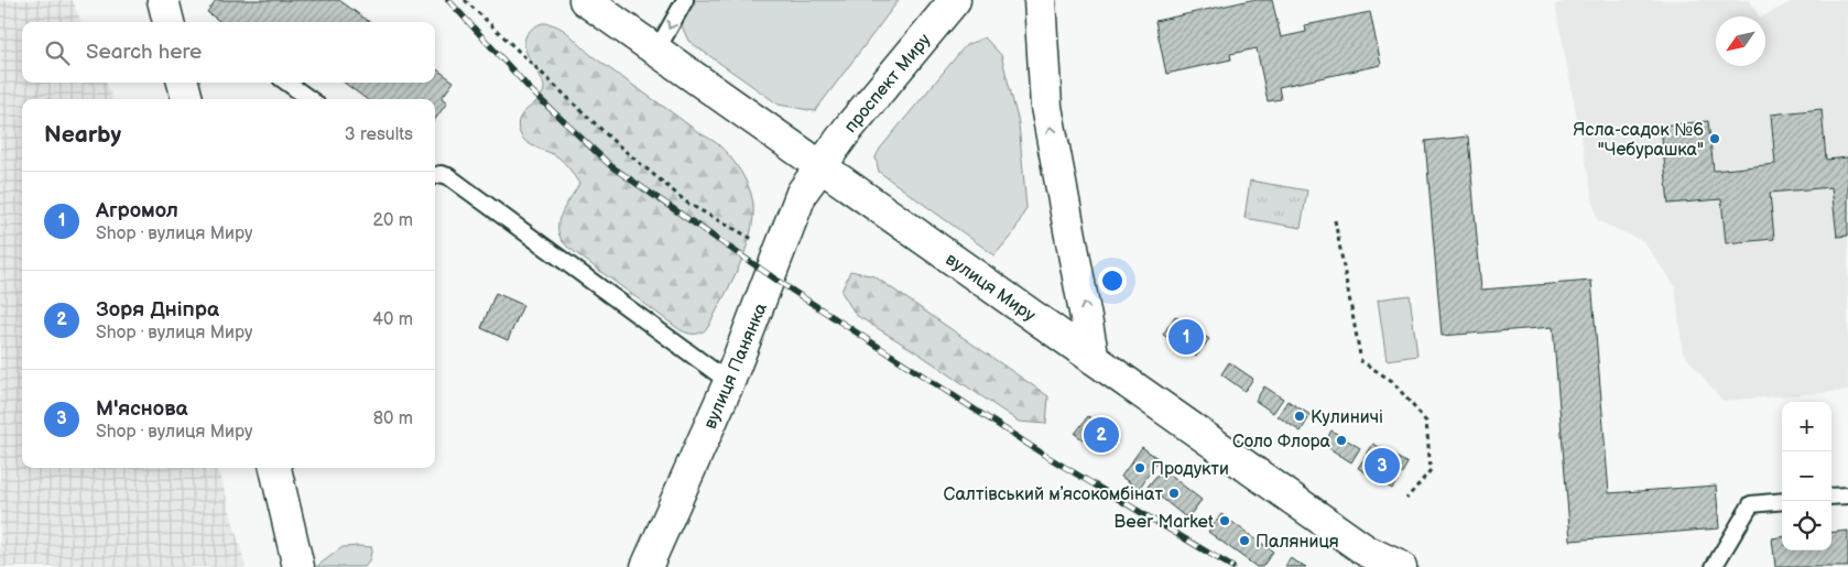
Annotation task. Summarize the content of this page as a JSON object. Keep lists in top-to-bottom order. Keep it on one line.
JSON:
{"streets":{"main road":["проспект Миру","вулиця Миру","вулиця Панянка"]},"crossings":[["проспект Миру","вулиця Миру"],["проспект Миру","вулиця Панянка"],["вулиця Миру","вулиця Панянка"]],"places":["Ясла-садок №6 \"Чебурашка\"","Кулиничі","Соло Флора","Продукти","Салтівський мʼясокомбінат","Beer Market","Паляниця"],"north":"bottom left","page":{"search":"Search here","heading":["Nearby","3 results"],"list":[{"mark":"1","name":"Агромол","note":"Shop · вулиця Миру","value":"20 m"},{"mark":"2","name":"Зоря Дніпра","note":"Shop · вулиця Миру","value":"40 m"},{"mark":"3","name":"М'яснова","note":"Shop · вулиця Миру","value":"80 m"}],"pins":["1","2","3"],"map_buttons":["+","−"]}}
